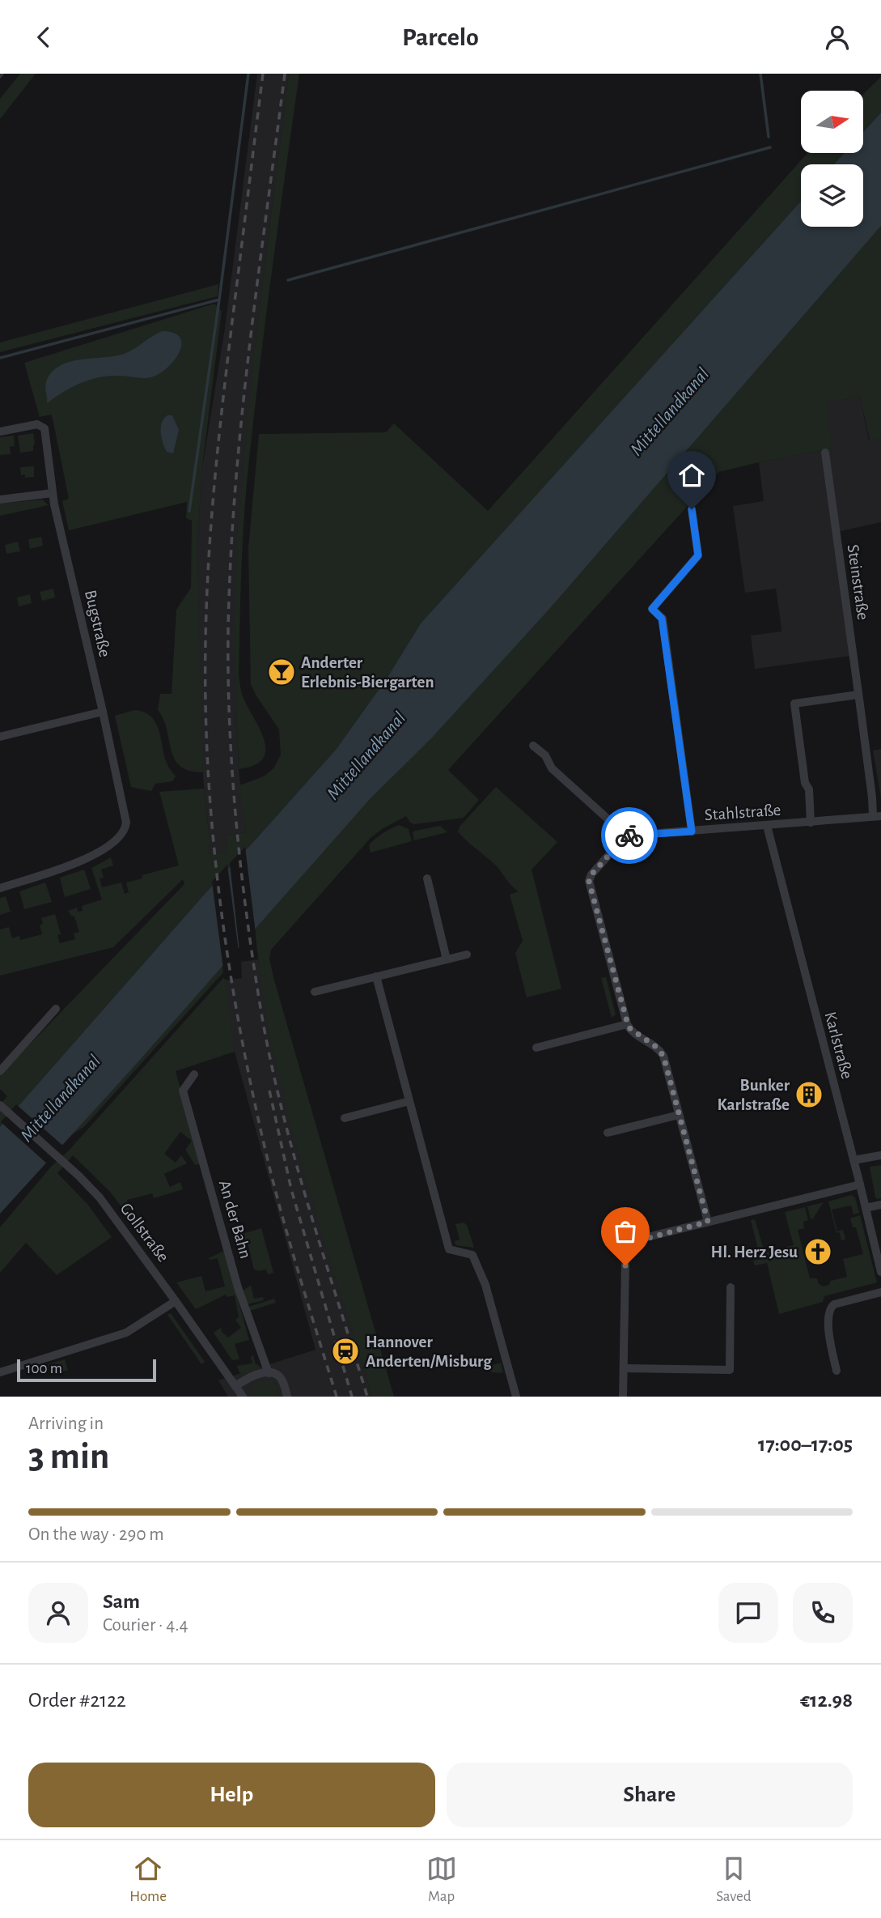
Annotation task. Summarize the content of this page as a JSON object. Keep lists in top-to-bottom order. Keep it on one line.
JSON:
{"streets":{"street":["Steinstraße","Bugstraße","Stahlstraße","Karlstraße","An der Bahn","Gollstraße"]},"crossings":[["Steinstraße","Stahlstraße"],["Stahlstraße","Karlstraße"]],"water":["Mittellandkanal"],"places":{"bar":["Anderter Erlebnis-Biergarten"],"building":["Bunker Karlstraße"],"church":["Hl. Herz Jesu"],"station":["Hannover Anderten/Misburg"]},"scale_bar":"100 m","north":"right","page":{"header":"Parcelo","scale":"100 m","heading":["3 min","Arriving in","17:00–17:05"],"panel":["Sam","Courier · 4.4","Order #2122","€12.98"],"bar":"On the way · 290 m","buttons":["Help","Share"],"tabs":["Home","Map","Saved"]}}
